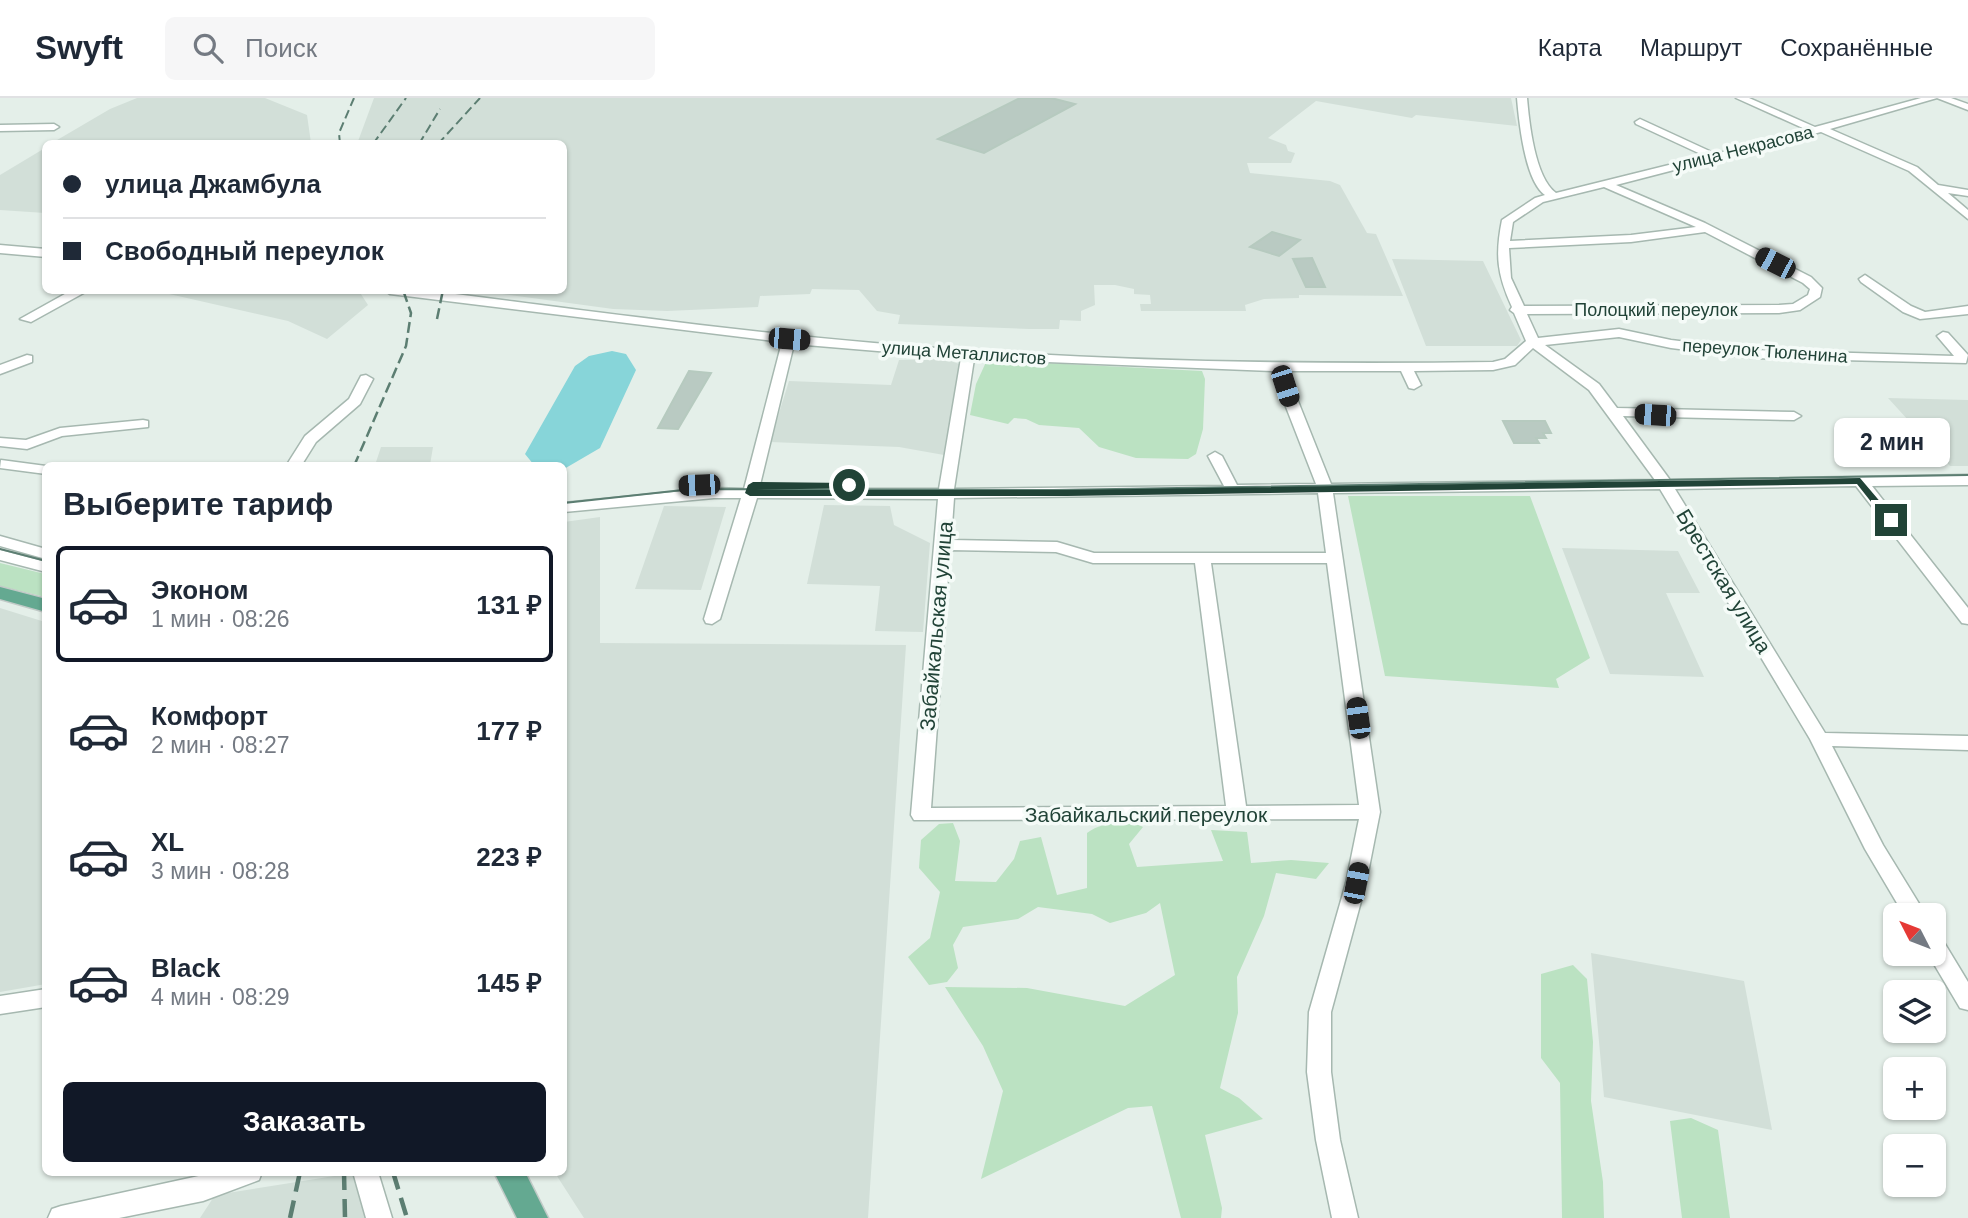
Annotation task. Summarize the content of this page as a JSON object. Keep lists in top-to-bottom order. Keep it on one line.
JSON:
{"streets":{"street":["улица Некрасова","Полоцкий переулок","переулок Тюленина","улица Металлистов","Брестская улица","Забайкальская улица","Забайкальский переулок"]},"crossings":[["улица Некрасова","Брестская улица"],["Полоцкий переулок","Брестская улица"],["переулок Тюленина","улица Металлистов"],["переулок Тюленина","Брестская улица"],["улица Металлистов","Брестская улица"],["улица Металлистов","Забайкальская улица"],["Забайкальская улица","Забайкальский переулок"]],"north":"top left","page":{"header":"Swyft","search":"Поиск","nav":["Карта","Маршрут","Сохранённые"],"banner":["улица Джамбула","Свободный переулок"],"bubble":"2 мин","heading":"Выберите тариф","list":[{"name":"Эконом","note":"1 мин · 08:26","value":"131 ₽"},{"name":"Комфорт","note":"2 мин · 08:27","value":"177 ₽"},{"name":"XL","note":"3 мин · 08:28","value":"223 ₽"},{"name":"Black","note":"4 мин · 08:29","value":"145 ₽"}],"map_buttons":["+","−"],"buttons":"Заказать"}}
